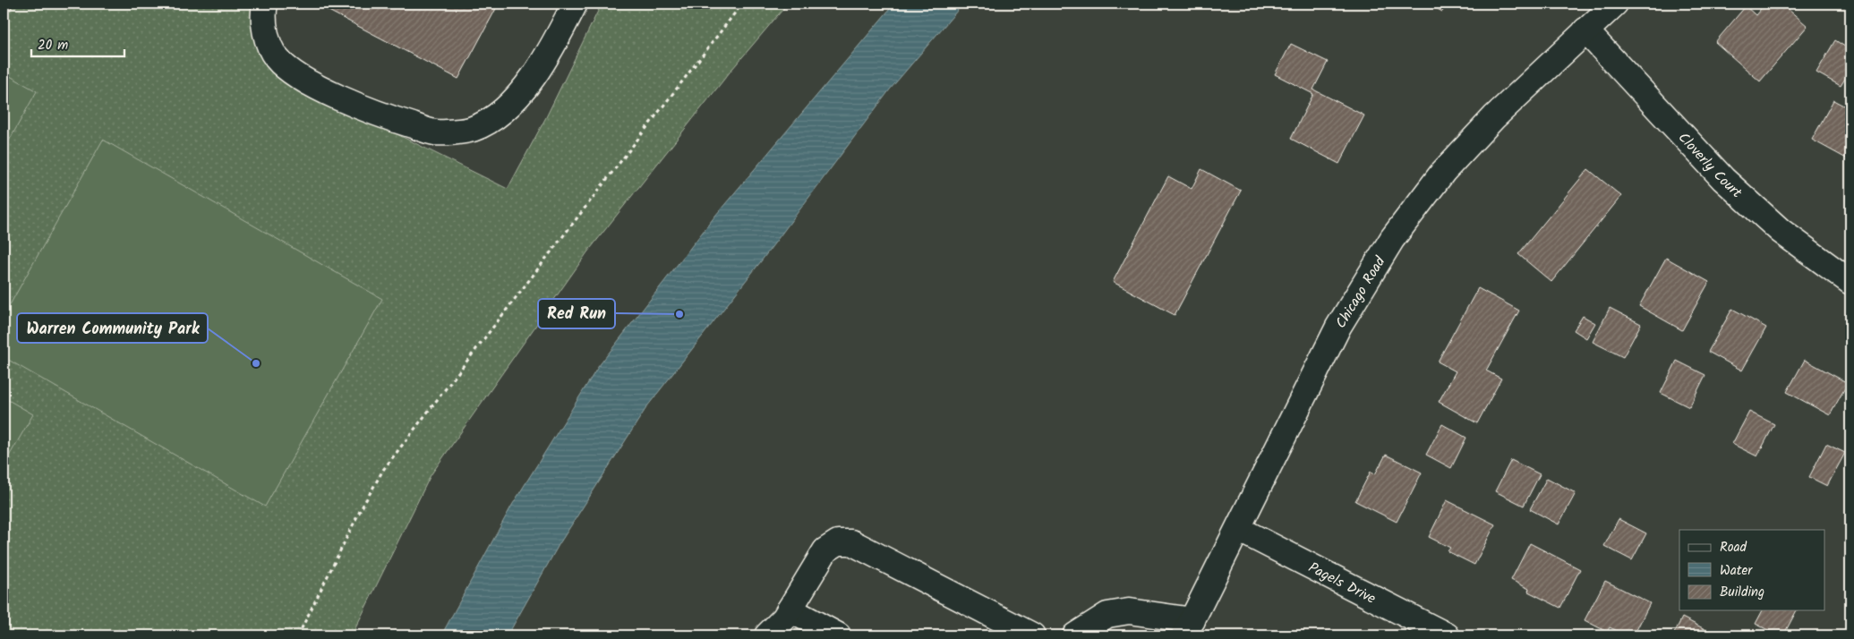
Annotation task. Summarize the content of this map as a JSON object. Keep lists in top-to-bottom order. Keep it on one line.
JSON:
{"streets":{"street":["Cloverly Court","Chicago Road","Pagels Drive"]},"crossings":[["Cloverly Court","Chicago Road"],["Chicago Road","Pagels Drive"]],"places":["Red Run","Warren Community Park"],"legend":["Road","Water","Building"],"scale_bar":"20 m"}
